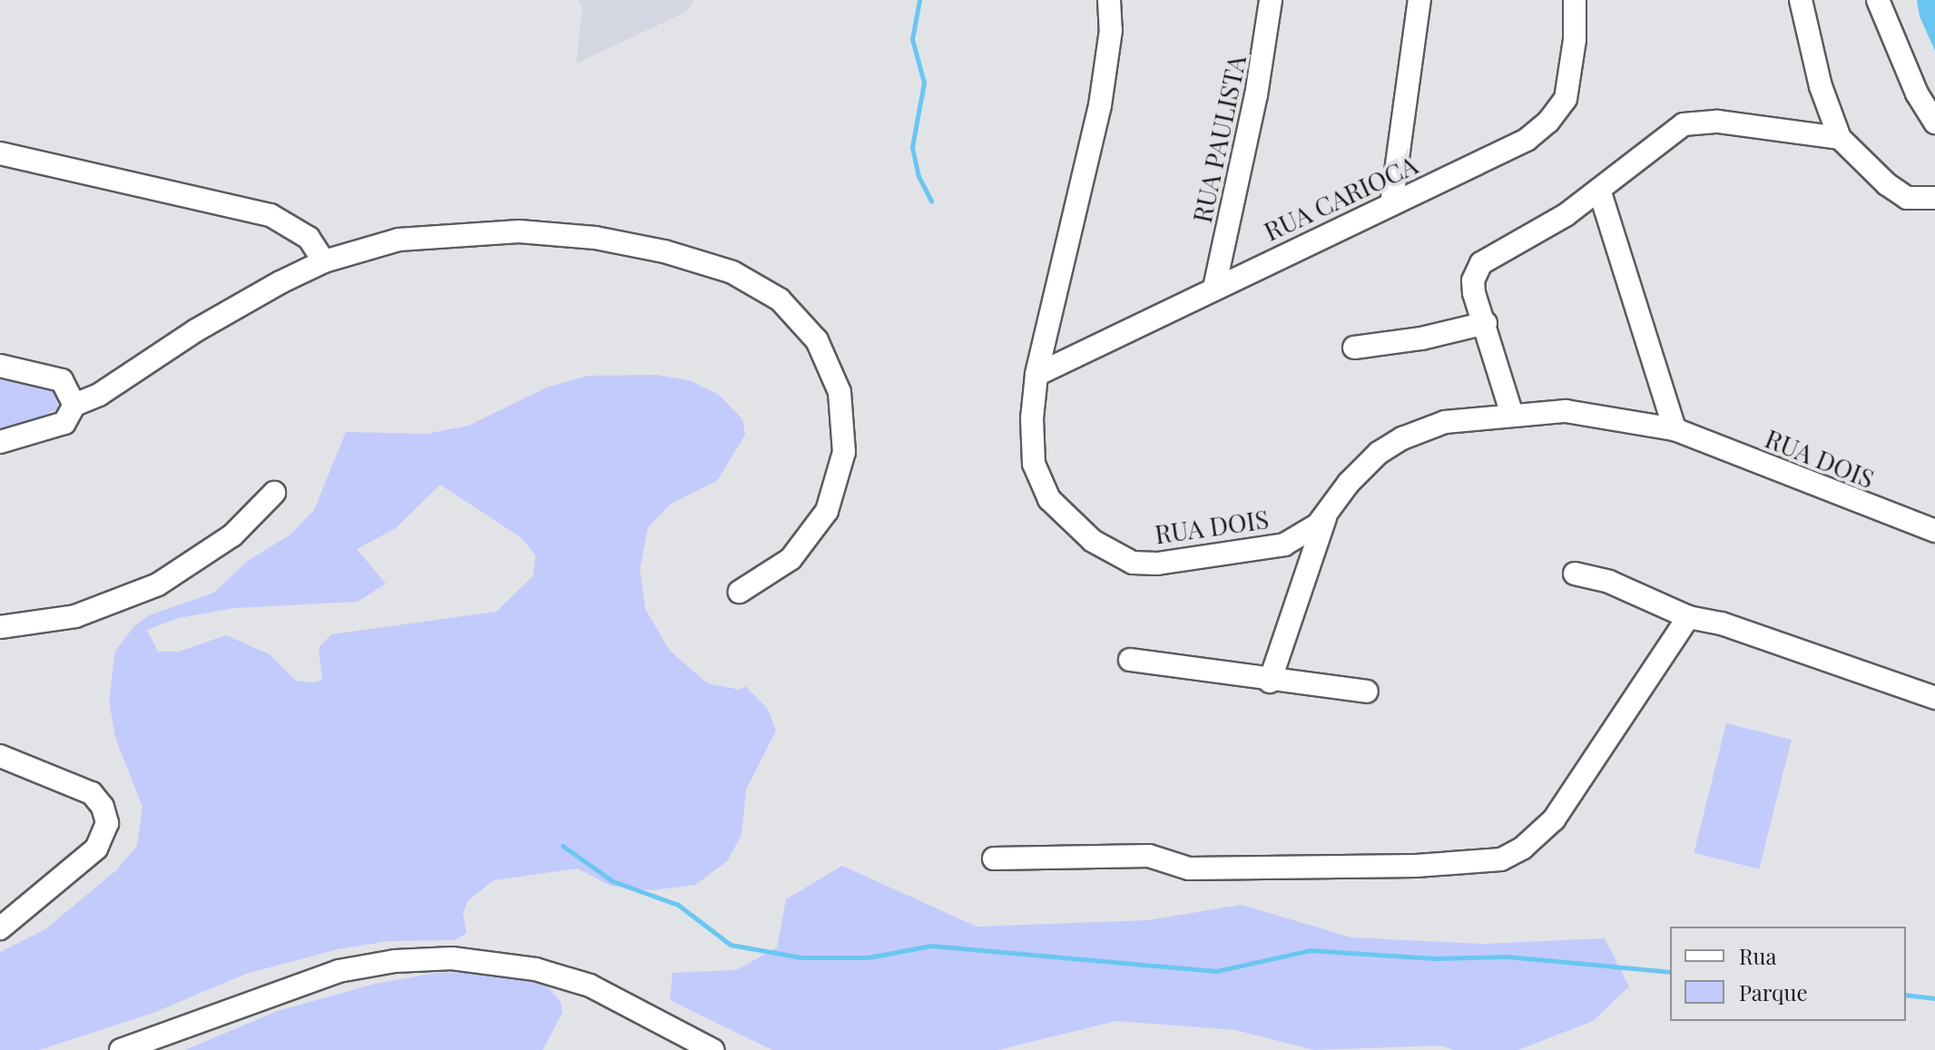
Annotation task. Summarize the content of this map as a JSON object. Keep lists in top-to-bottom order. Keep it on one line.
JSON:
{"streets":{"street":["RUA PAULISTA","RUA CARIOCA","RUA DOIS"]},"crossings":[["RUA PAULISTA","RUA CARIOCA"],["RUA CARIOCA","RUA DOIS"]],"legend":["Rua","Parque"]}
